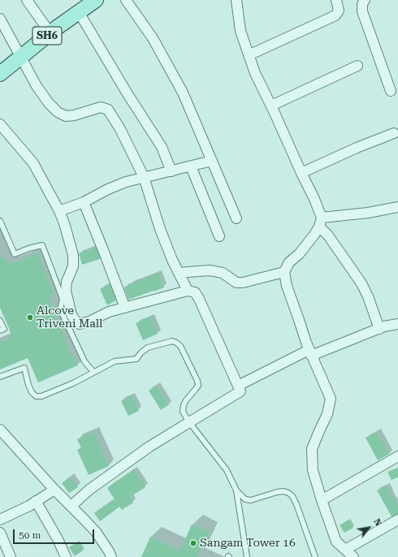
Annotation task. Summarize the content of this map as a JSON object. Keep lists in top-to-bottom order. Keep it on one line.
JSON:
{"streets":{"main road":["SH6"]},"places":["Alcove Triveni Mall","Sangam Tower 16"],"scale_bar":"50 m","north":"top right"}
